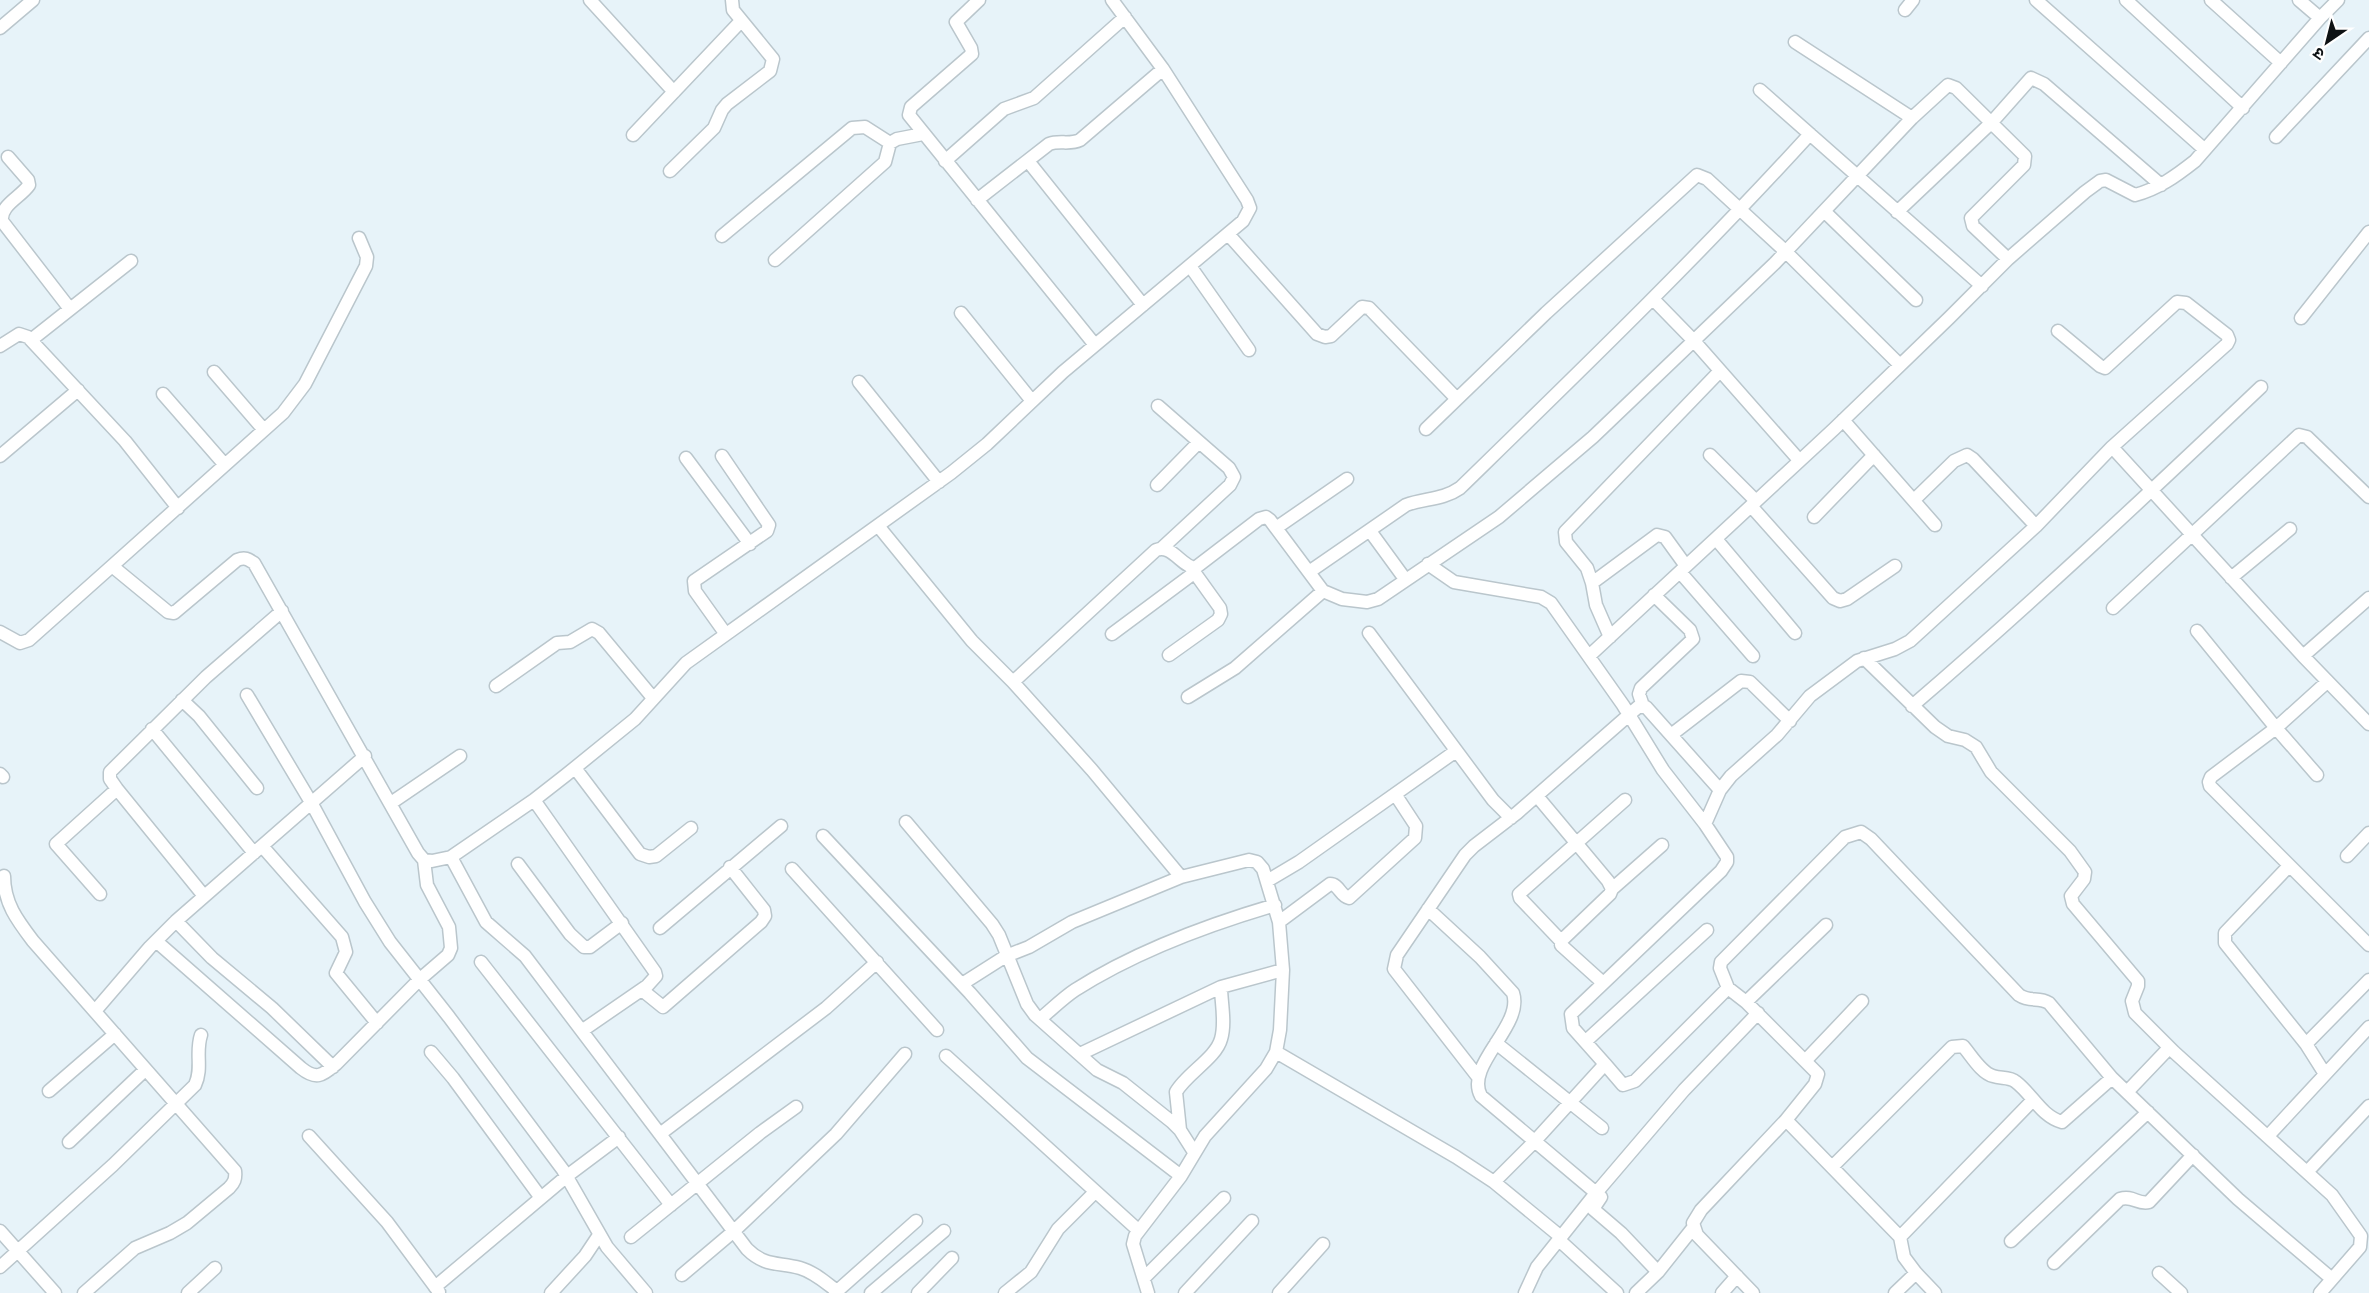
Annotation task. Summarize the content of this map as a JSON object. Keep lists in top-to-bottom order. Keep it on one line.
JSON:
{"north":"bottom left"}
